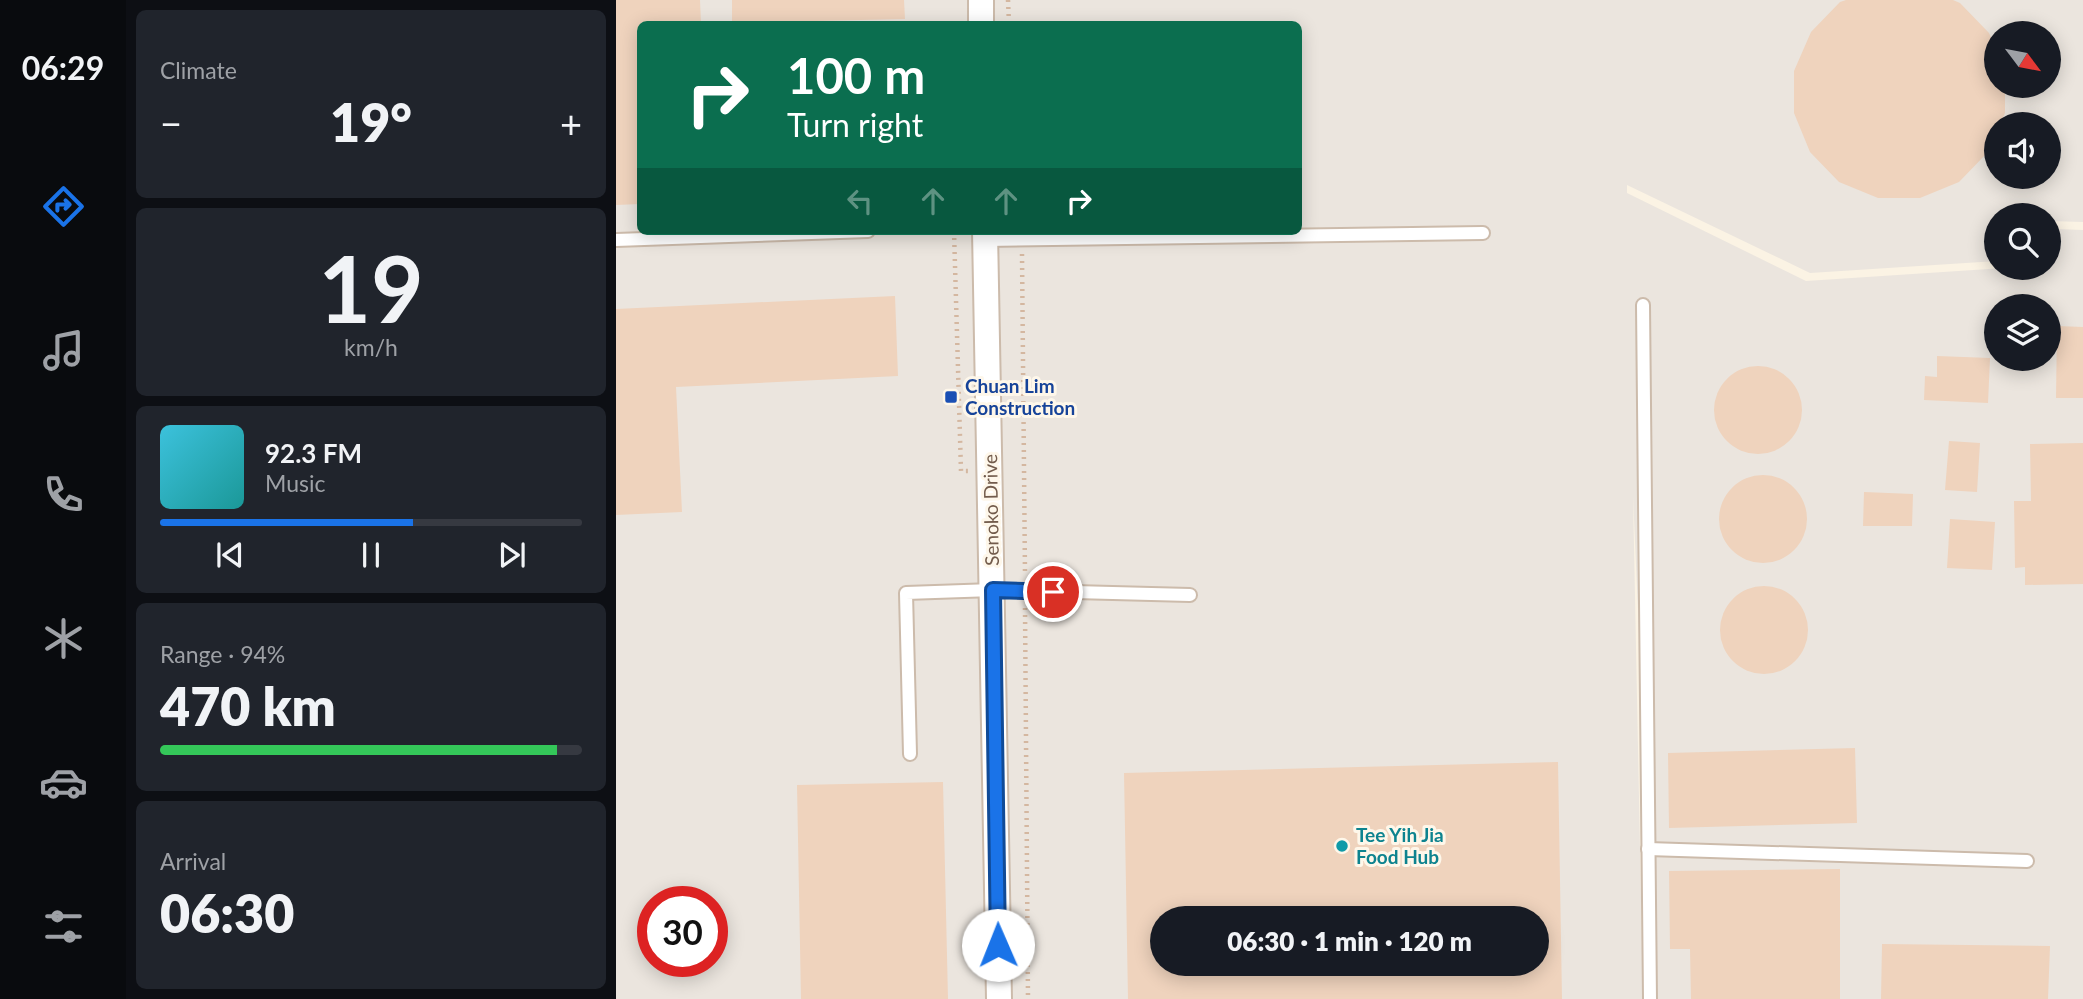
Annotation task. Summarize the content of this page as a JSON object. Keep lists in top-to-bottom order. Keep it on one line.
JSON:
{"streets":{"street":["Senoko Drive"]},"places":{"transit":["Chuan Lim Construction"],"other":["Tee Yih Jia Food Hub"]},"north":"bottom right","page":{"tabs":"06:29","tile":["Climate",["19","km/h"],["Range · 94%","470 km"],["Arrival","06:30"]],"turn":["100 m","Turn right"],"heat":["−","19°","+"],"song":["92.3 FM","Music"],"limit":"30","trip":"06:30 · 1 min · 120 m"}}
